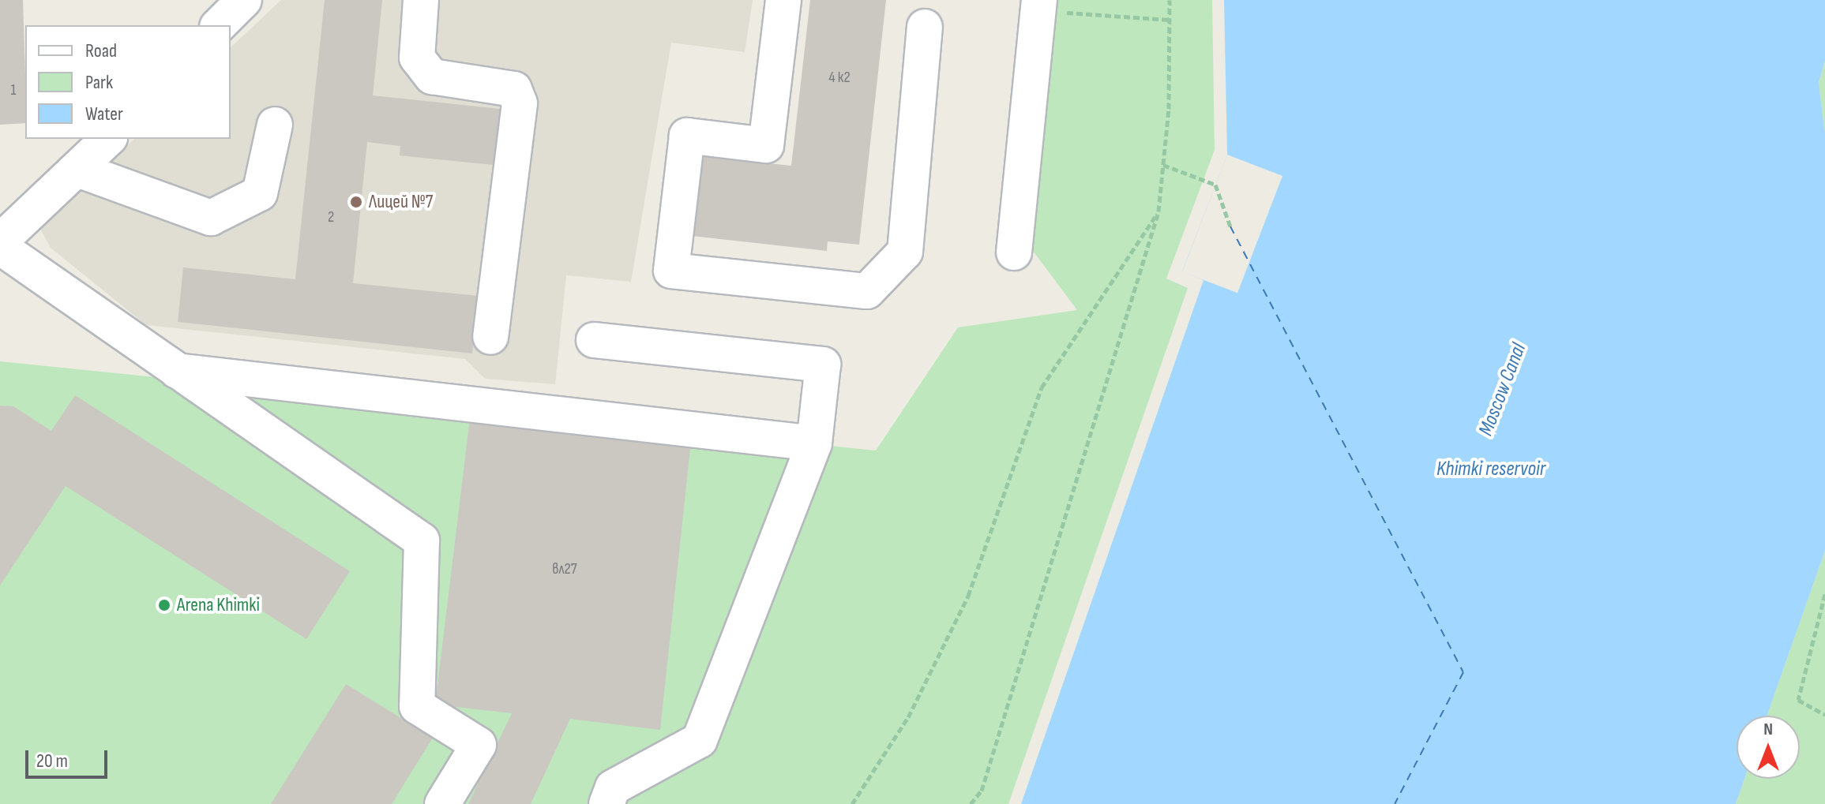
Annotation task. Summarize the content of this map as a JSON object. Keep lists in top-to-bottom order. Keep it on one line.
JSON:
{"water":["Moscow Canal","Khimki reservoir"],"places":["Лицей №7","Arena Khimki"],"house_numbers":["4 к2","1","2","вл27"],"legend":["Road","Park","Water"],"scale_bar":"20 m","north":"top"}
